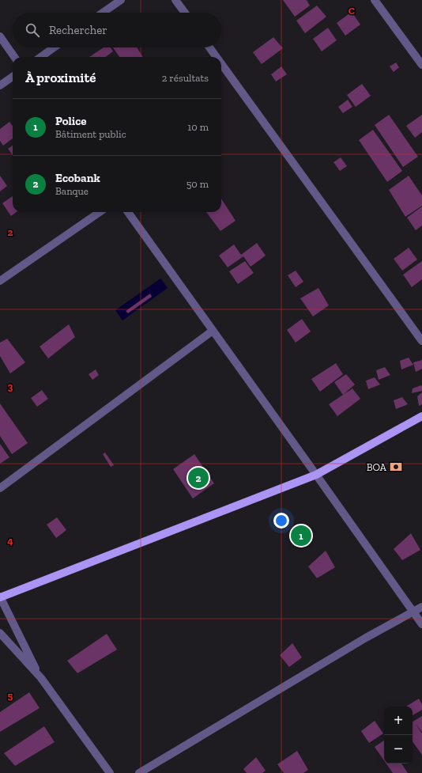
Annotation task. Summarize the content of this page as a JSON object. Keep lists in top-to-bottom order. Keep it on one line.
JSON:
{"places":{"bank":["BOA"]},"page":{"search":"Rechercher","heading":["À proximité","2 résultats"],"list":[{"mark":"1","name":"Police","note":"Bâtiment public","value":"10 m"},{"mark":"2","name":"Ecobank","note":"Banque","value":"50 m"}],"pins":["2","1"],"map_buttons":["+","−"]},"grid":{"columns":["C"],"rows":["2","3","4","5"]}}
